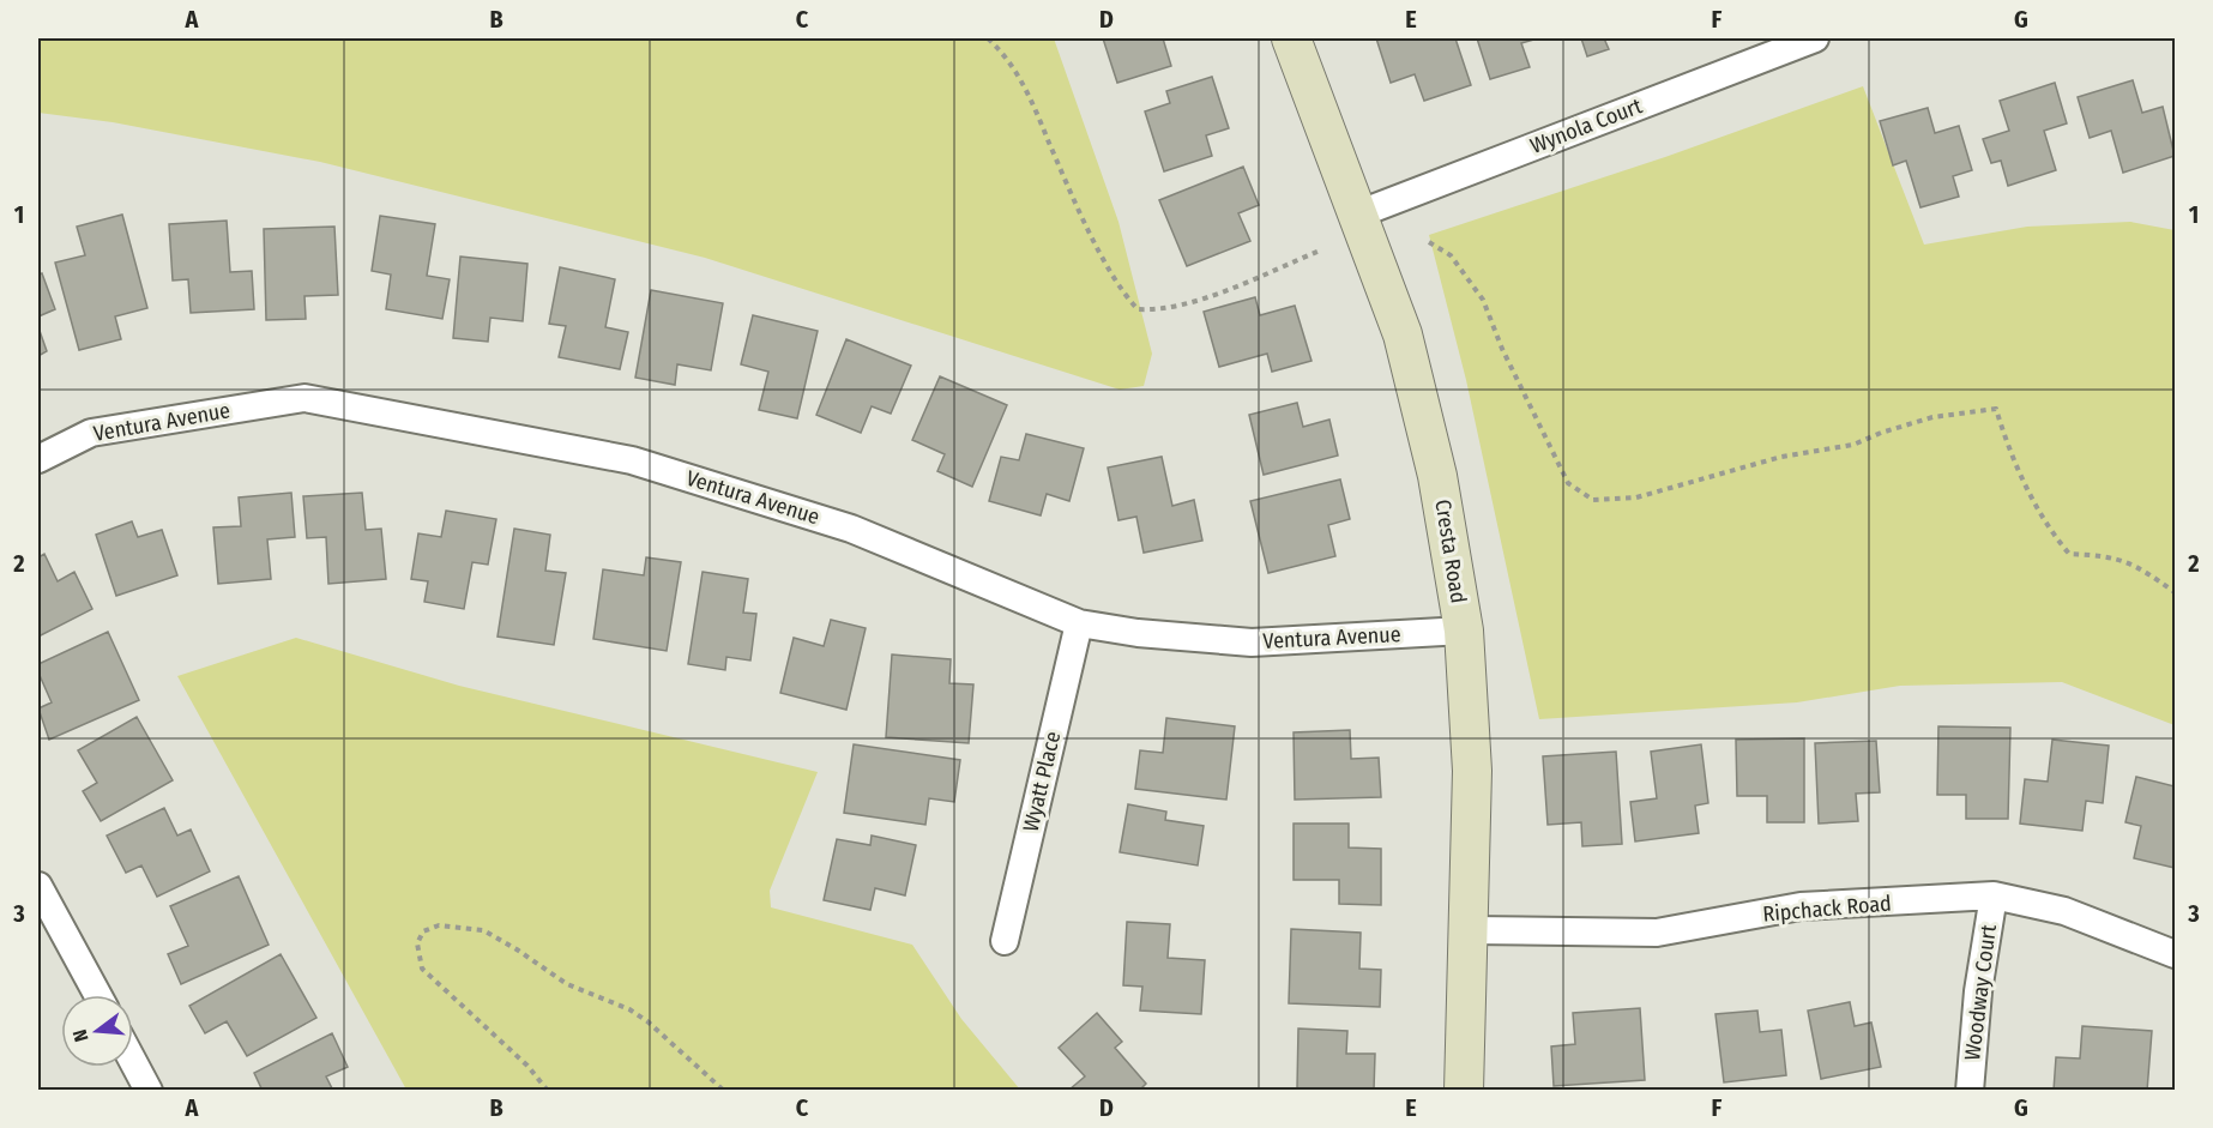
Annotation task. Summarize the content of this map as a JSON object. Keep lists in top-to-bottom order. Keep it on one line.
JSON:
{"streets":{"street":["Wynola Court","Ventura Avenue","Cresta Road","Wyatt Place","Ripchack Road","Woodway Court"]},"crossings":[["Wynola Court","Cresta Road"],["Ventura Avenue","Cresta Road"],["Ventura Avenue","Wyatt Place"],["Cresta Road","Ripchack Road"],["Ripchack Road","Woodway Court"]],"north":"left","grid":{"columns":["A","B","C","D","E","F","G"],"rows":["1","2","3"]}}
